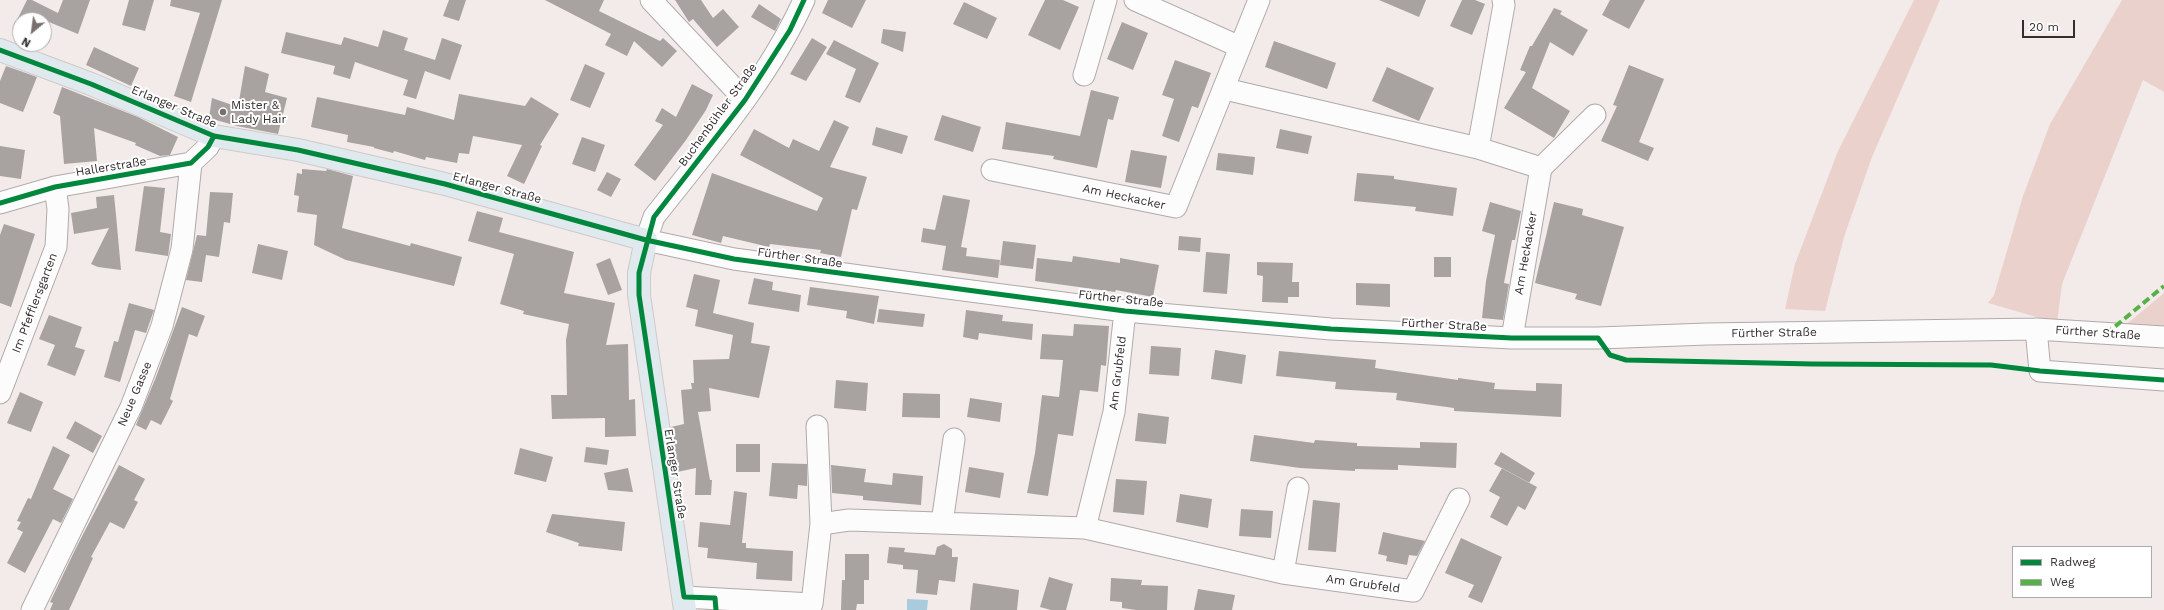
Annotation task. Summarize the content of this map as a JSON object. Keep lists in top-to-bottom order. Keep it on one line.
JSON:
{"streets":{"main road":["Erlanger Straße"],"street":["Buchenbühler Straße","Hallerstraße","Am Heckacker","Fürther Straße","Im Pfefflersgarten","Am Grubfeld","Neue Gasse"]},"crossings":[["Erlanger Straße","Buchenbühler Straße"],["Erlanger Straße","Fürther Straße"],["Buchenbühler Straße","Fürther Straße"],["Hallerstraße","Im Pfefflersgarten"],["Hallerstraße","Neue Gasse"],["Am Heckacker","Fürther Straße"],["Fürther Straße","Am Grubfeld"]],"places":["Mister & Lady Hair"],"legend":["Radweg","Weg"],"scale_bar":"20 m","north":"bottom left"}
